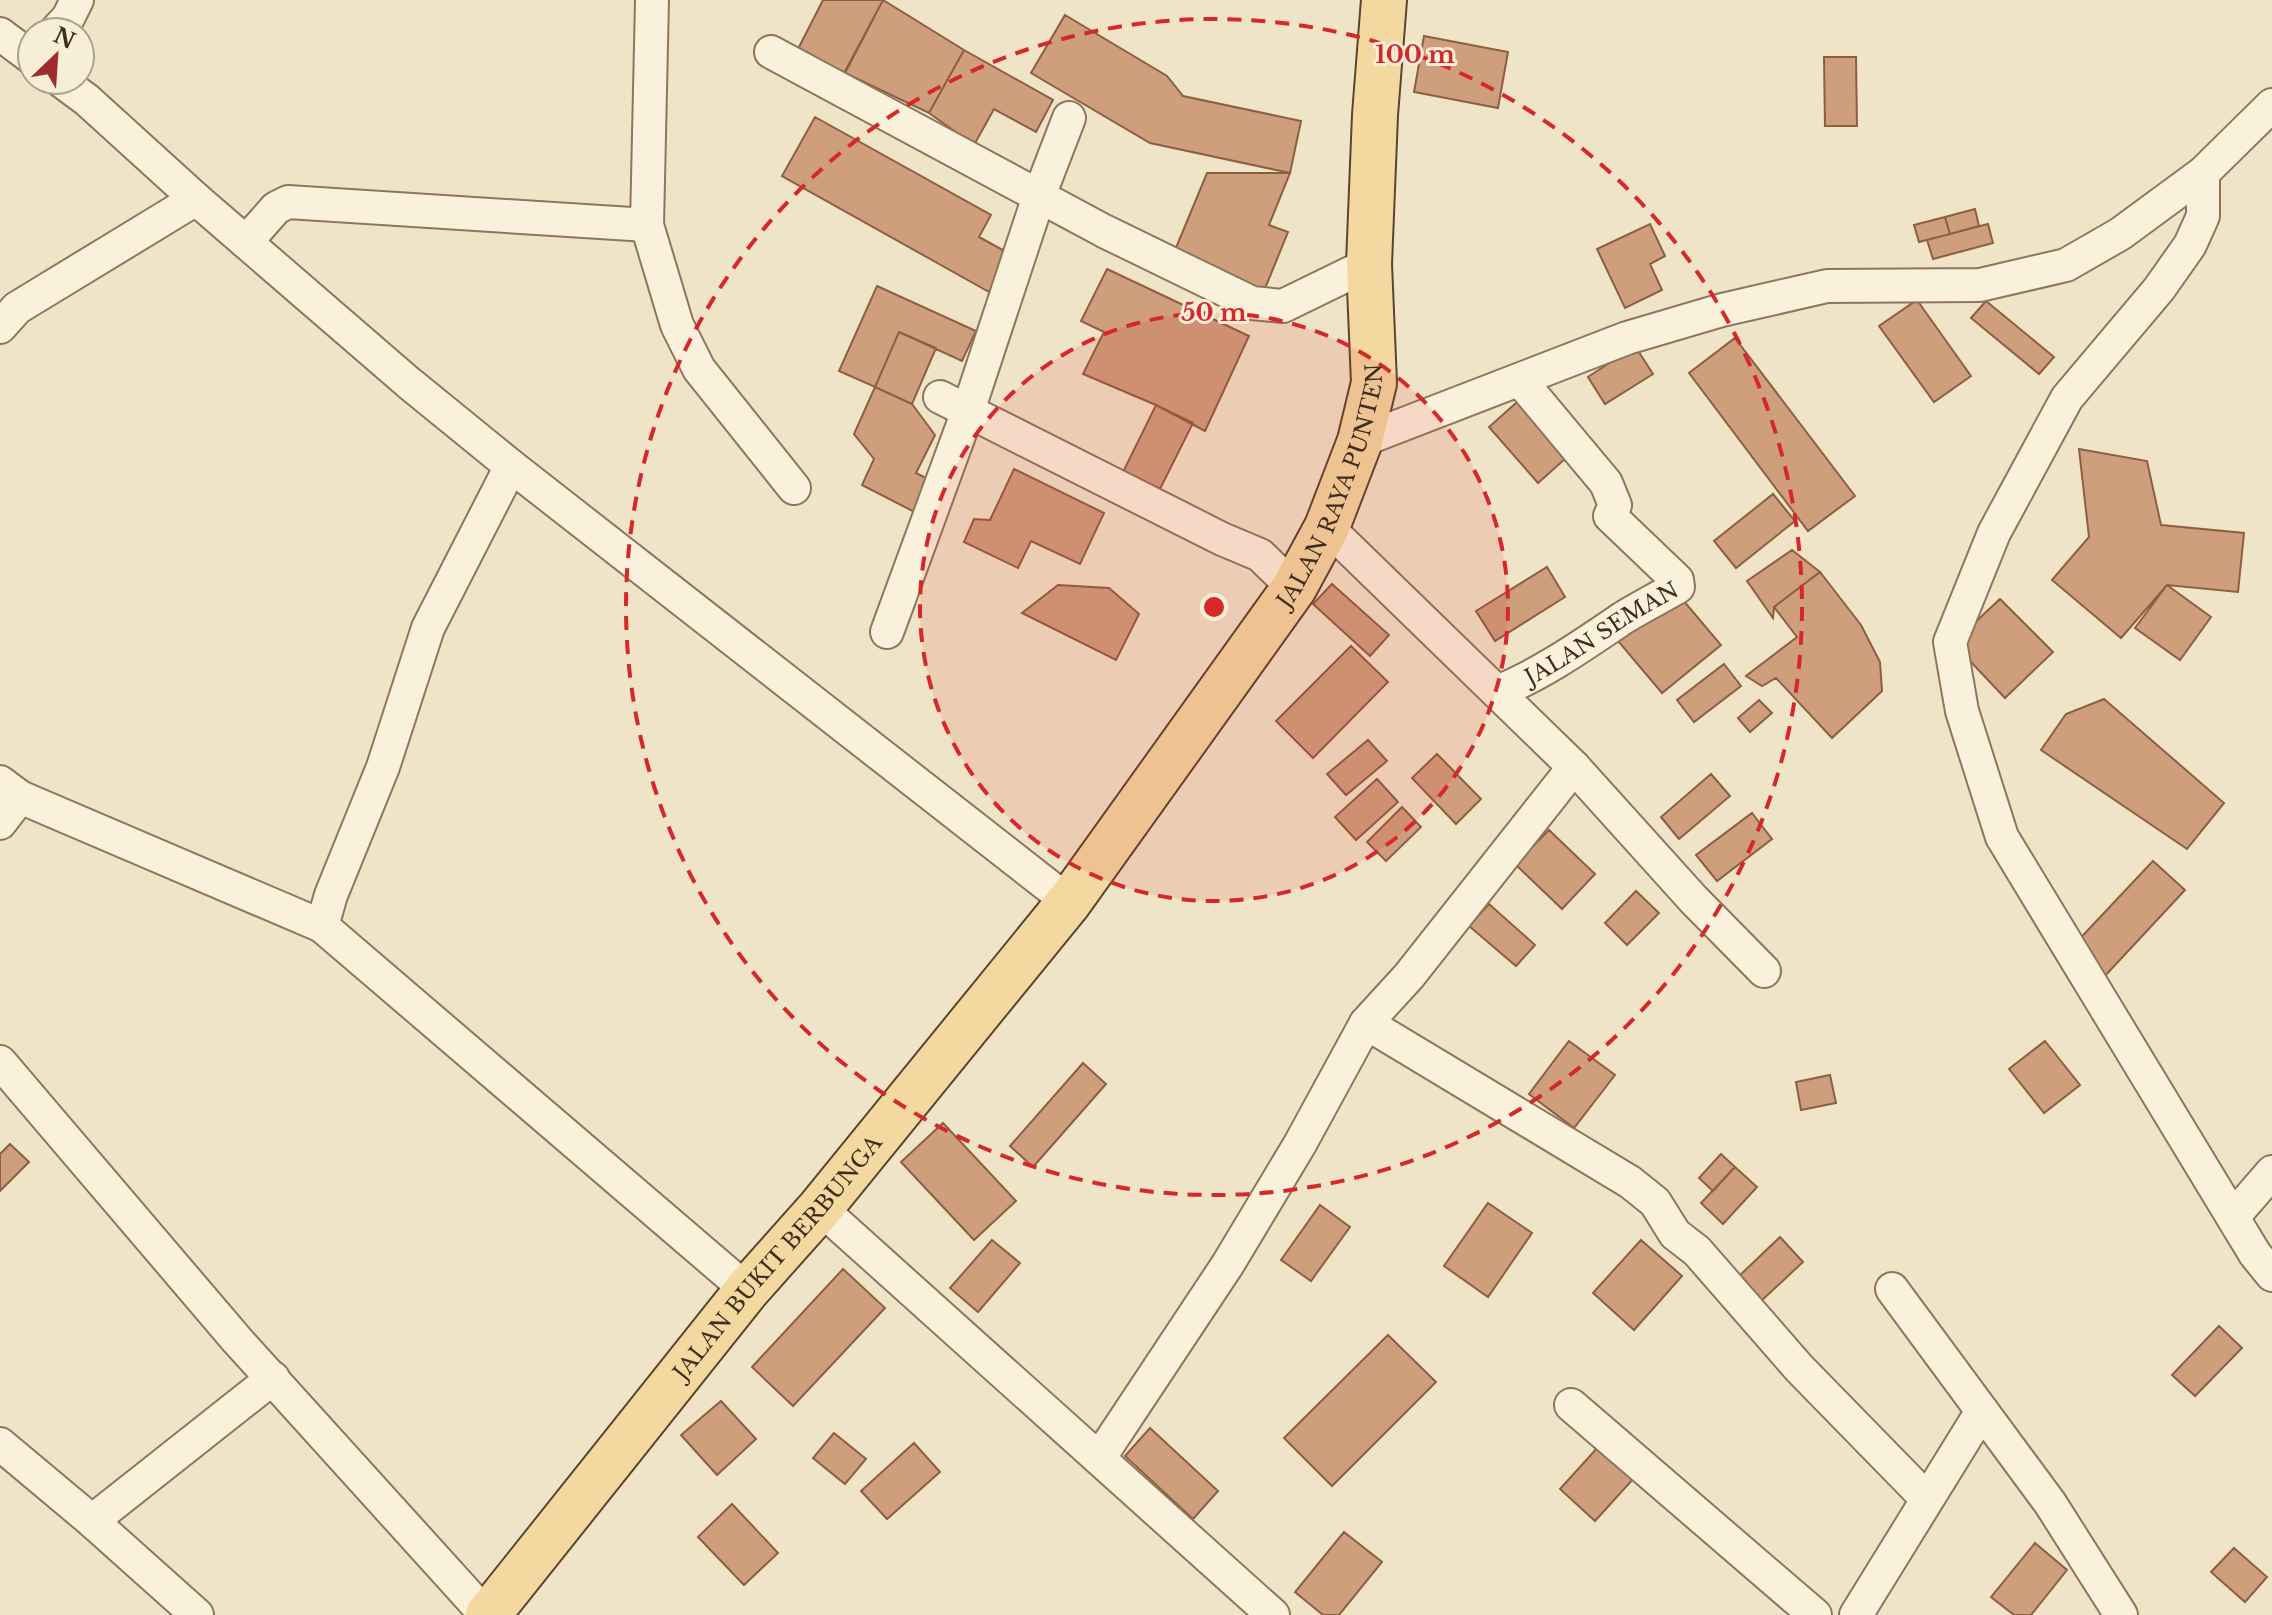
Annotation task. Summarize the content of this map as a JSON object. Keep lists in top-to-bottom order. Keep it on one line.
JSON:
{"streets":{"main road":["JALAN RAYA PUNTEN","JALAN BUKIT BERBUNGA"],"street":["JALAN SEMAN"]},"crossings":[["JALAN RAYA PUNTEN","JALAN BUKIT BERBUNGA"]],"north":"top right","rings":["100 m","50 m"]}
